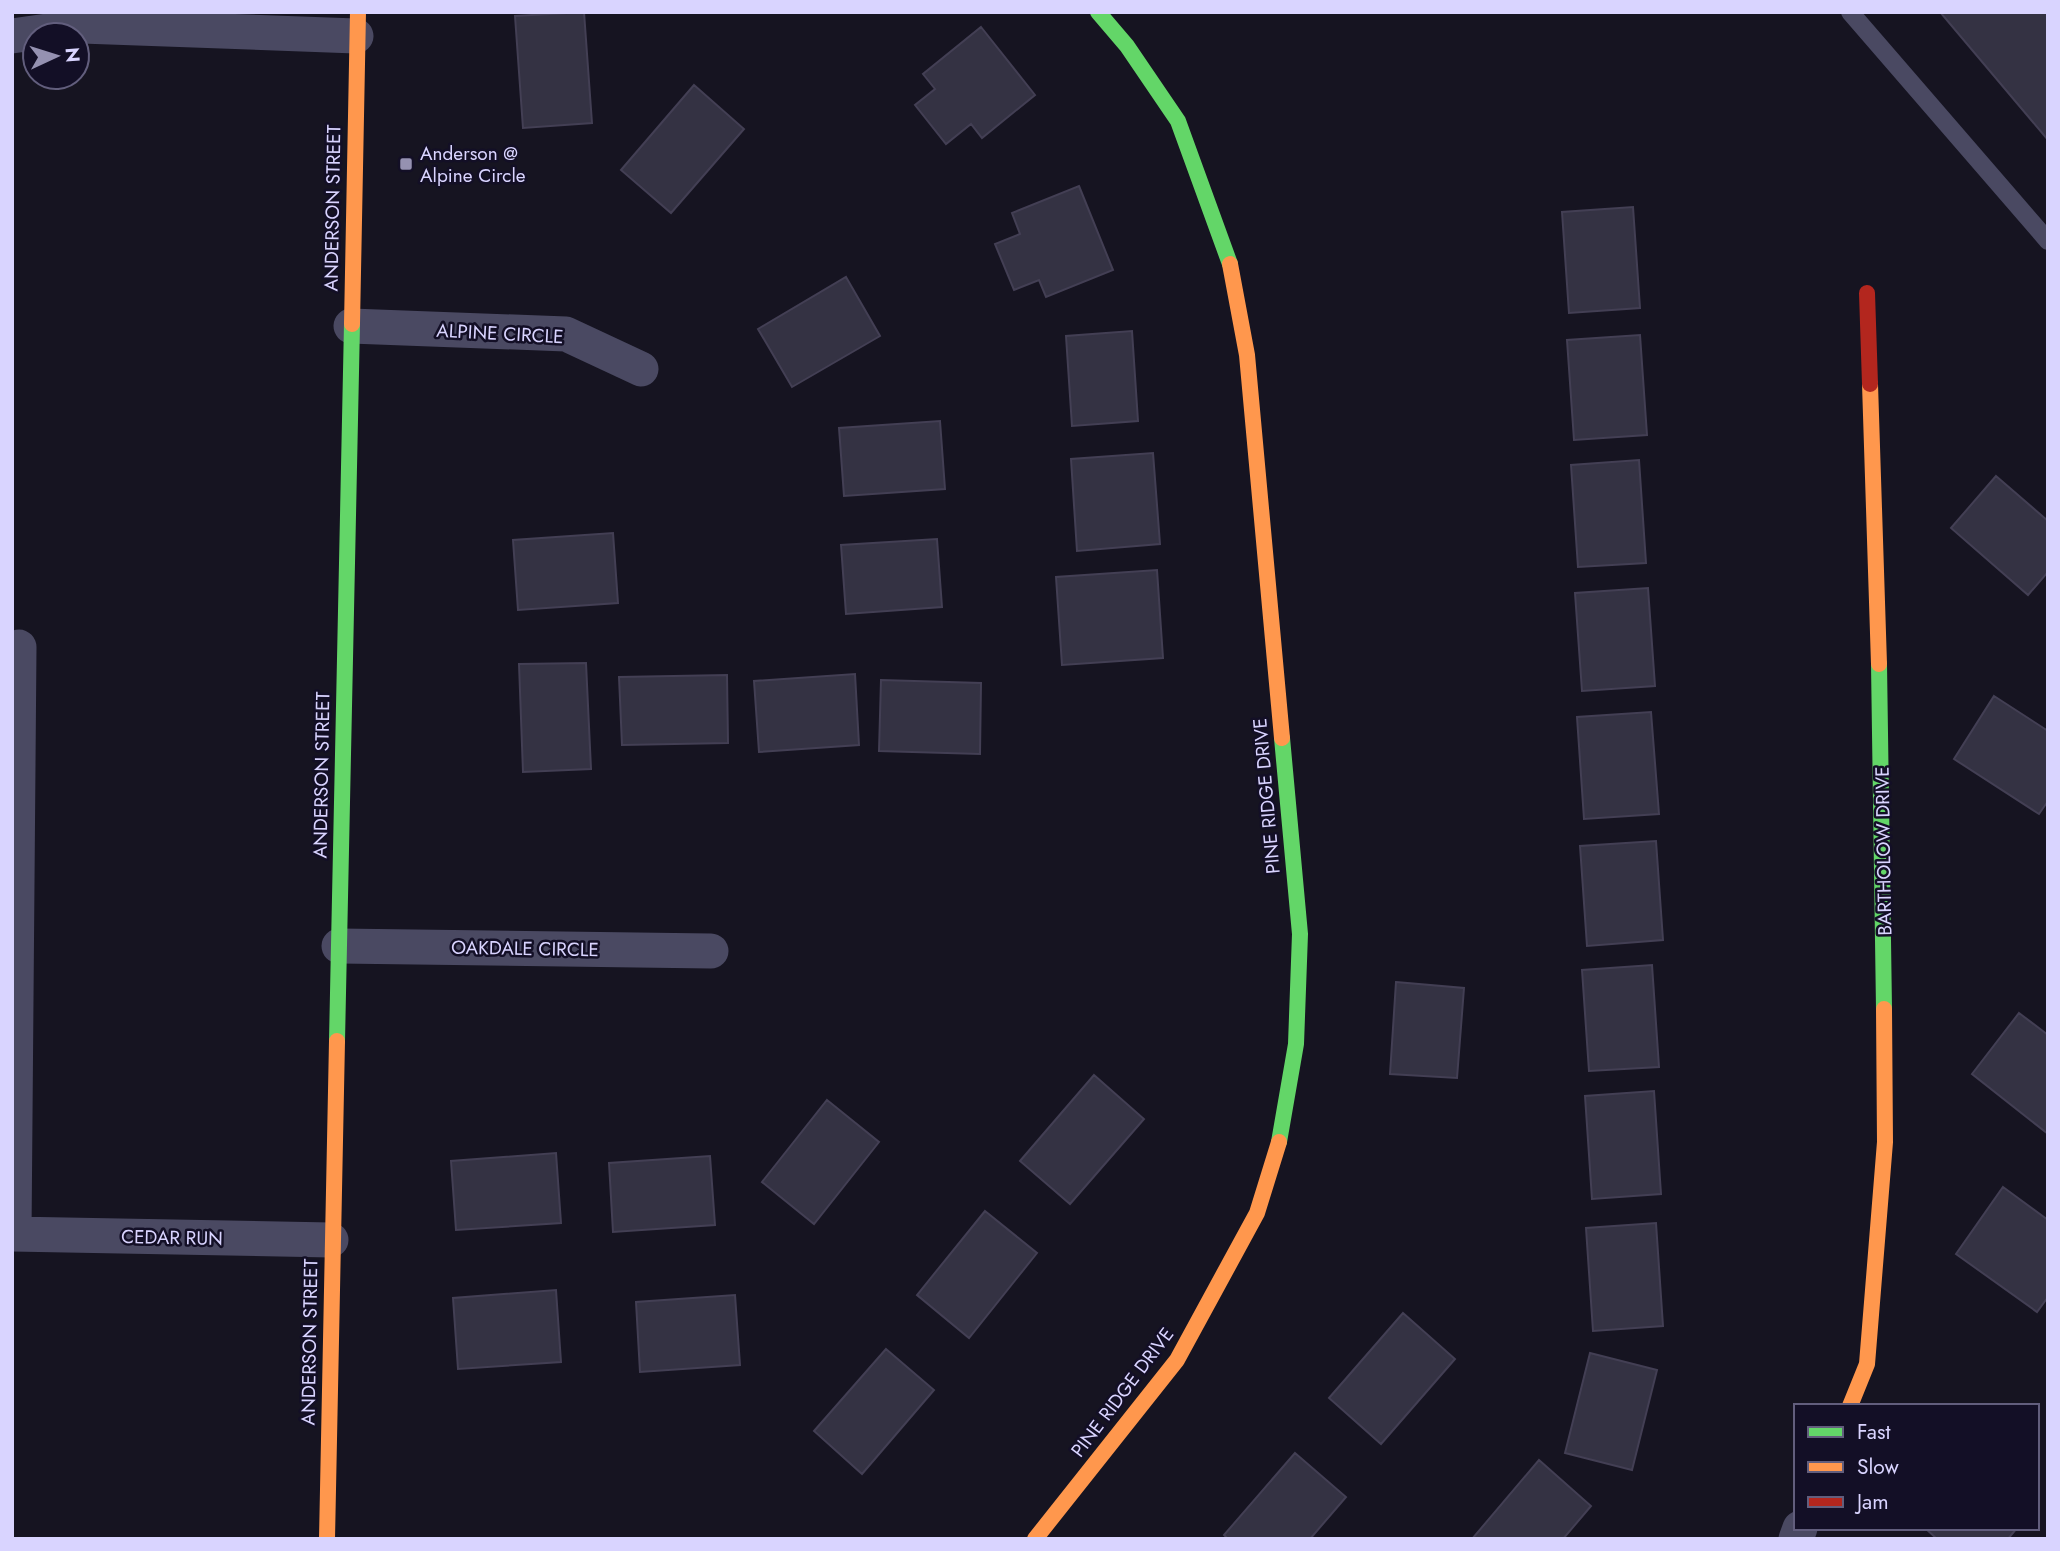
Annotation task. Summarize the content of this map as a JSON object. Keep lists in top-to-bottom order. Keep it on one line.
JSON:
{"streets":{"street":["ANDERSON STREET","ALPINE CIRCLE","PINE RIDGE DRIVE","BARTHOLOW DRIVE","OAKDALE CIRCLE","CEDAR RUN"]},"crossings":[["ANDERSON STREET","ALPINE CIRCLE"],["ANDERSON STREET","OAKDALE CIRCLE"],["ANDERSON STREET","CEDAR RUN"]],"places":{"transit":["Anderson @ Alpine Circle"]},"legend":["Fast","Slow","Jam"],"north":"right"}
